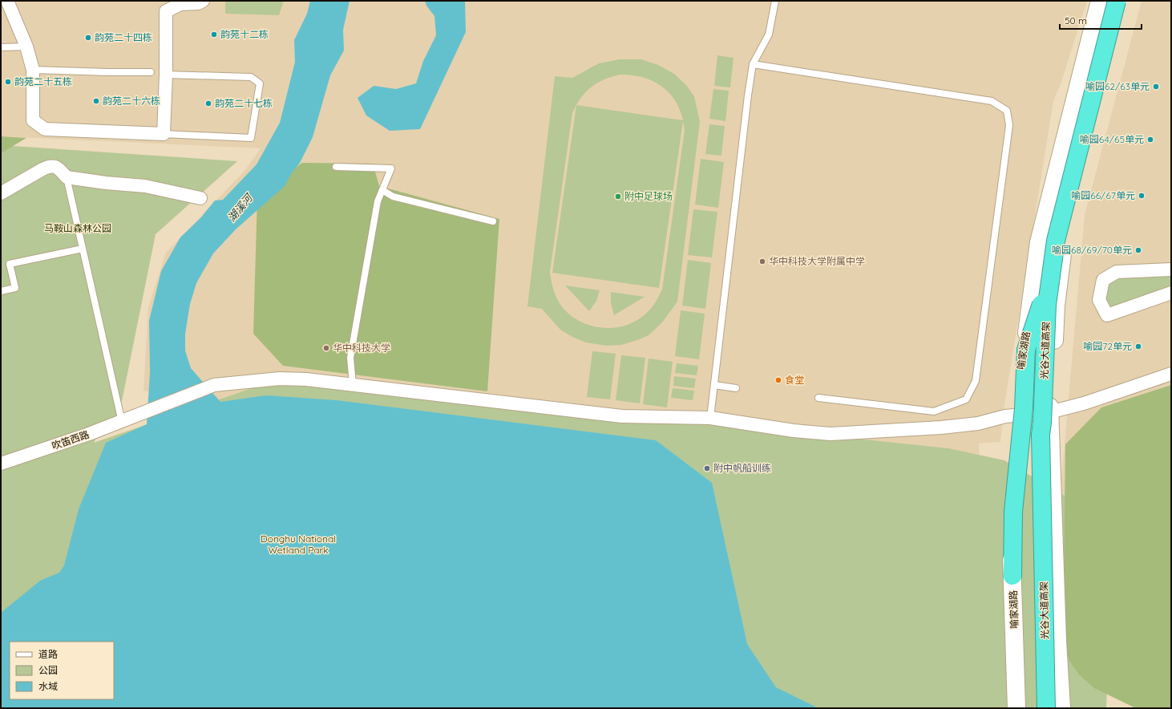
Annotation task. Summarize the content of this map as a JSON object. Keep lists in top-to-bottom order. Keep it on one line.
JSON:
{"streets":{"highway":["光谷大道高架"],"main road":["喻家湖路"],"street":["吹笛西路"]},"crossings":[["喻家湖路","吹笛西路"]],"water":["湖溪河"],"parks":["马鞍山森林公园","Donghu National Wetland Park"],"places":["韵苑十二栋","韵苑二十四栋","韵苑二十五栋","喻园62/63单元","韵苑二十六栋","韵苑二十七栋","喻园64/65单元","喻园66/67单元","附中足球场","喻园68/69/70单元","华中科技大学附属中学","喻园72单元","华中科技大学","食堂","附中帆船训练"],"legend":["道路","公园","水域"],"scale_bar":"50 m"}
